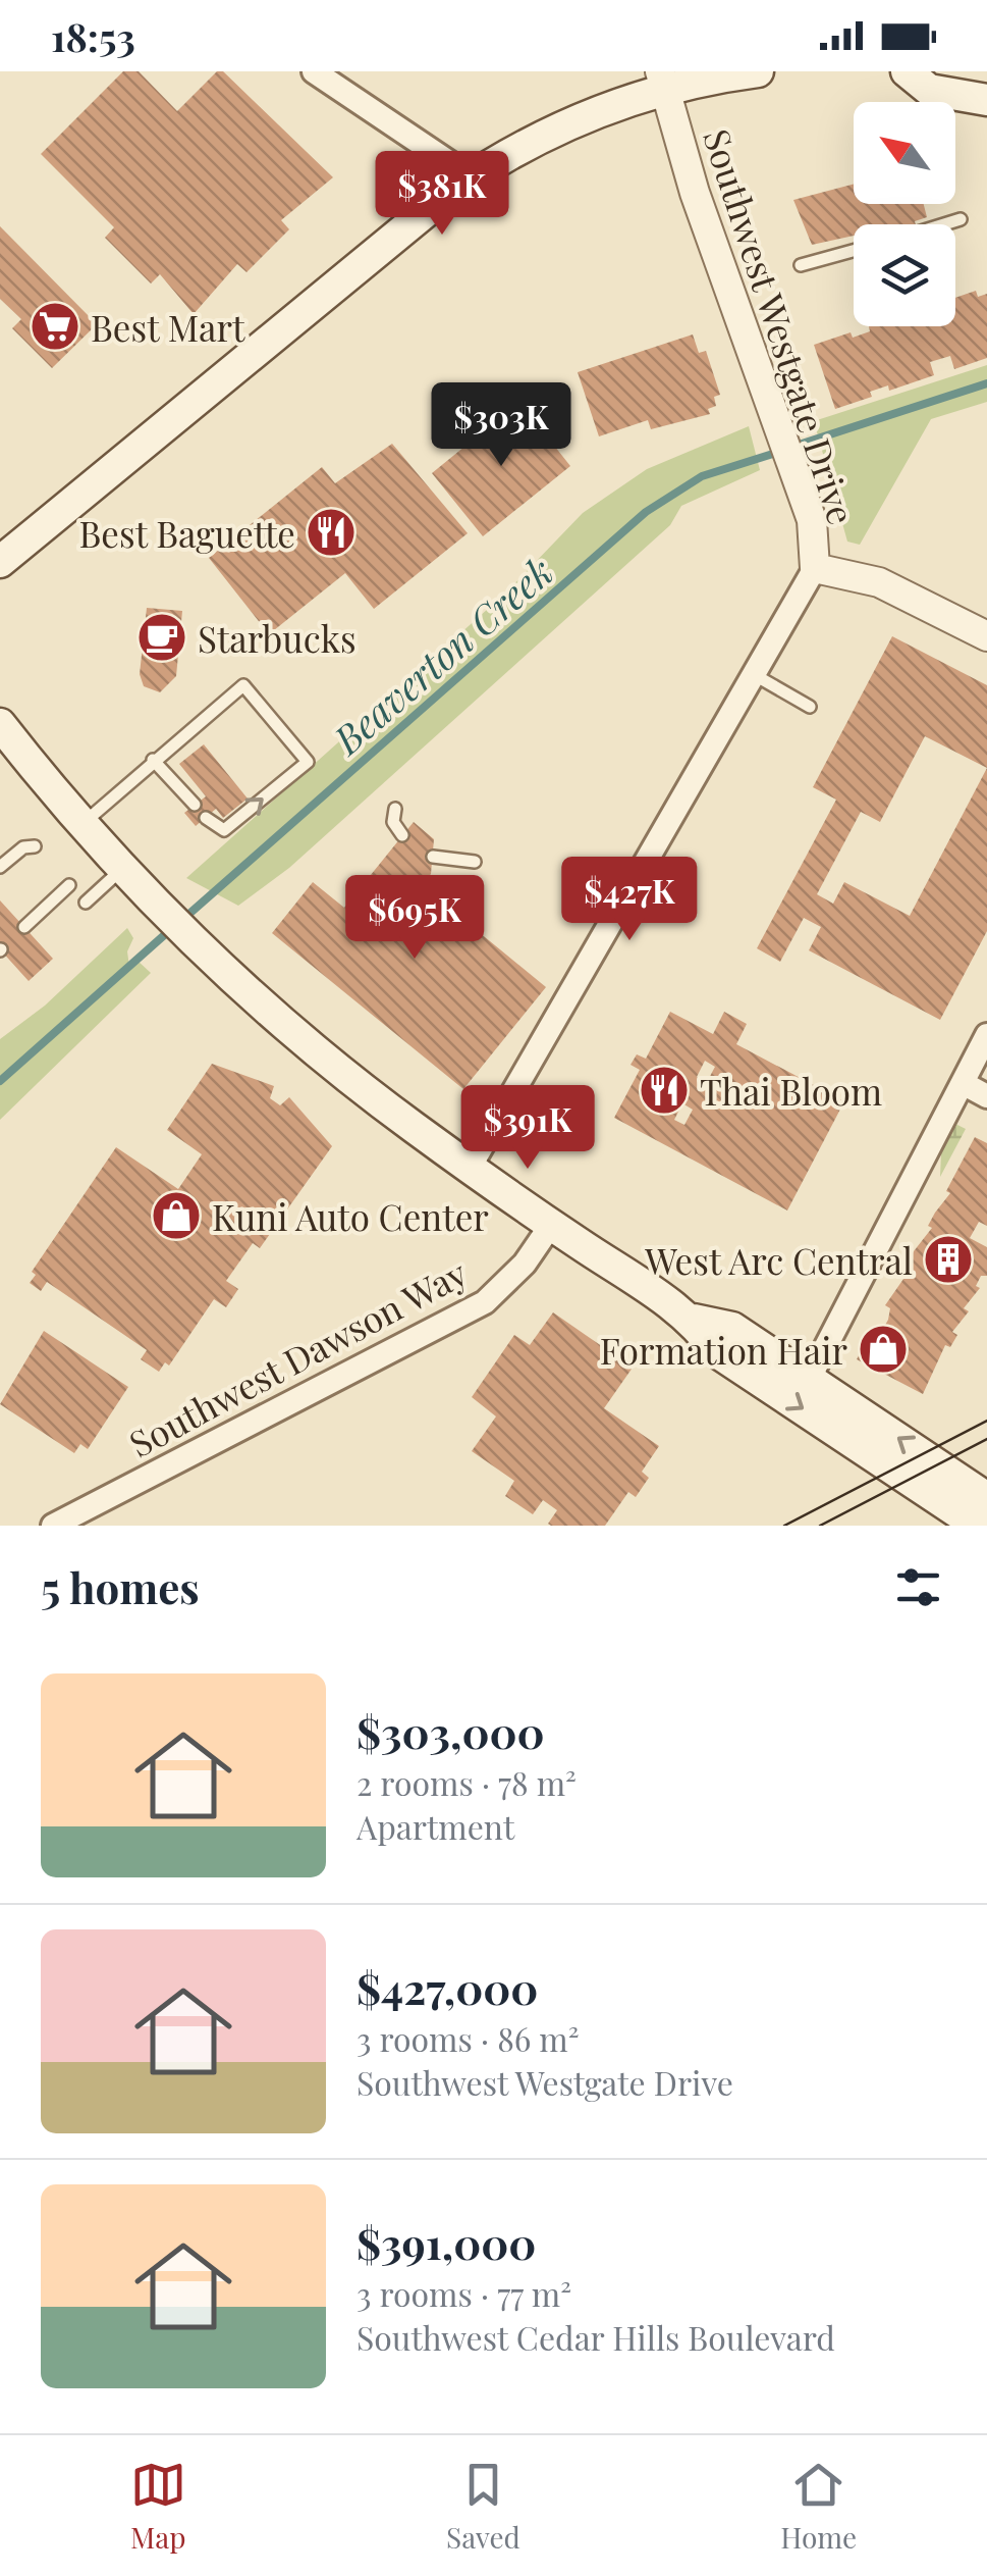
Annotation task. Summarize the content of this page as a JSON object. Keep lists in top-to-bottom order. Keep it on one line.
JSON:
{"streets":{"street":["Southwest Westgate Drive","Southwest Dawson Way"]},"water":["Beaverton Creek"],"places":{"supermarket":["Best Mart"],"restaurant":["Best Baguette","Thai Bloom"],"cafe":["Starbucks"],"shop":["Kuni Auto Center","Formation Hair"],"building":["West Arc Central"]},"north":"top left","page":{"status":"18:53","price":["$381K","$303K","$427K","$695K","$391K"],"heading":"5 homes","list":[{"name":"$303,000","note":"2 rooms · 78 m² · Apartment"},{"name":"$427,000","note":"3 rooms · 86 m² · Southwest Westgate Drive"},{"name":"$391,000","note":"3 rooms · 77 m² · Southwest Cedar Hills Boulevard"}],"tabs":["Map","Saved","Home"]}}
